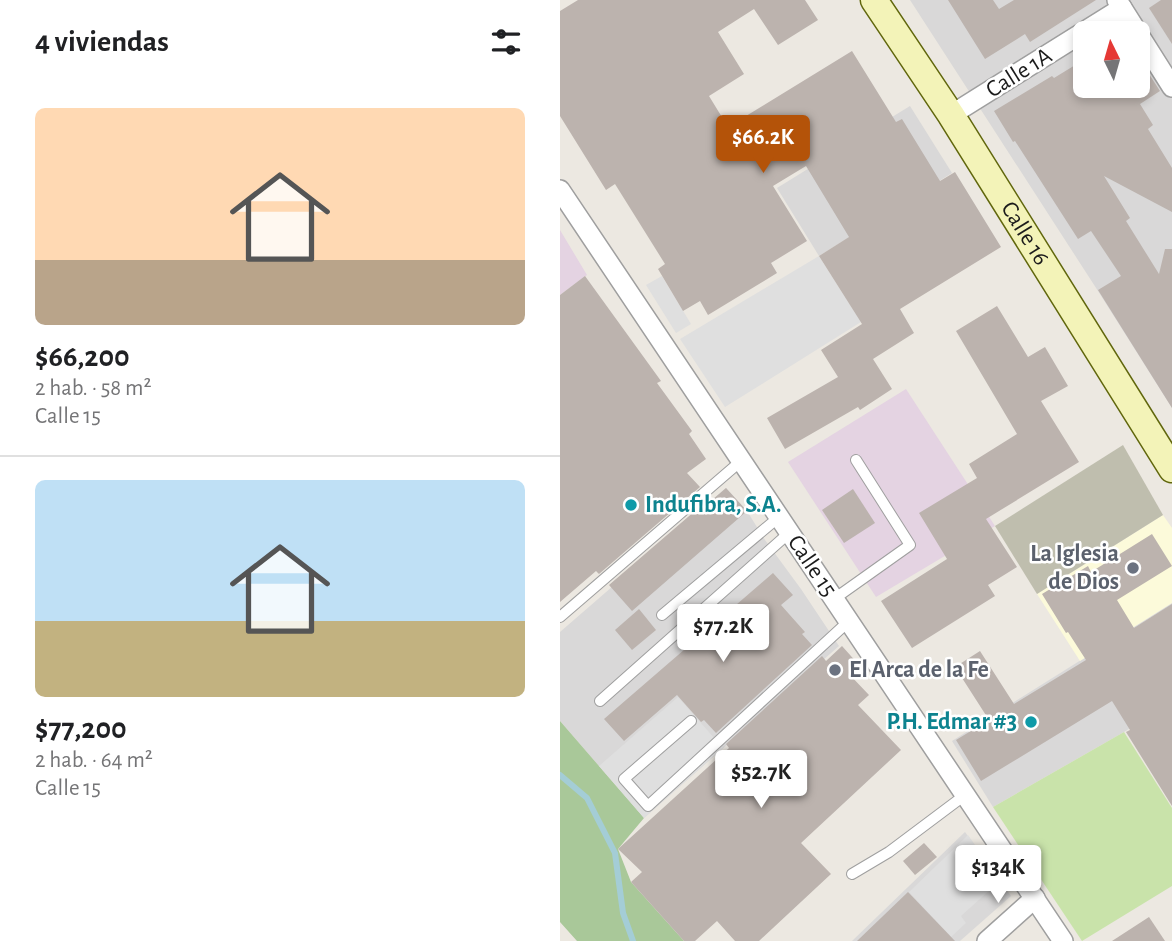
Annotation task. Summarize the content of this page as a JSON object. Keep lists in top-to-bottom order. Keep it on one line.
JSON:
{"streets":{"main road":["Calle 16"],"street":["Calle 1A","Calle 15"]},"crossings":[["Calle 1A","Calle 16"]],"places":["Indufibra, S.A.","La Iglesia de Dios","El Arca de la Fe","P.H. Edmar #3"],"north":"top","page":{"heading":"4 viviendas","list":[{"name":"$66,200","note":"2 hab. · 58 m² · Calle 15"},{"name":"$77,200","note":"2 hab. · 64 m² · Calle 15"}],"price":["$66.2K","$77.2K","$52.7K","$134K"]}}
